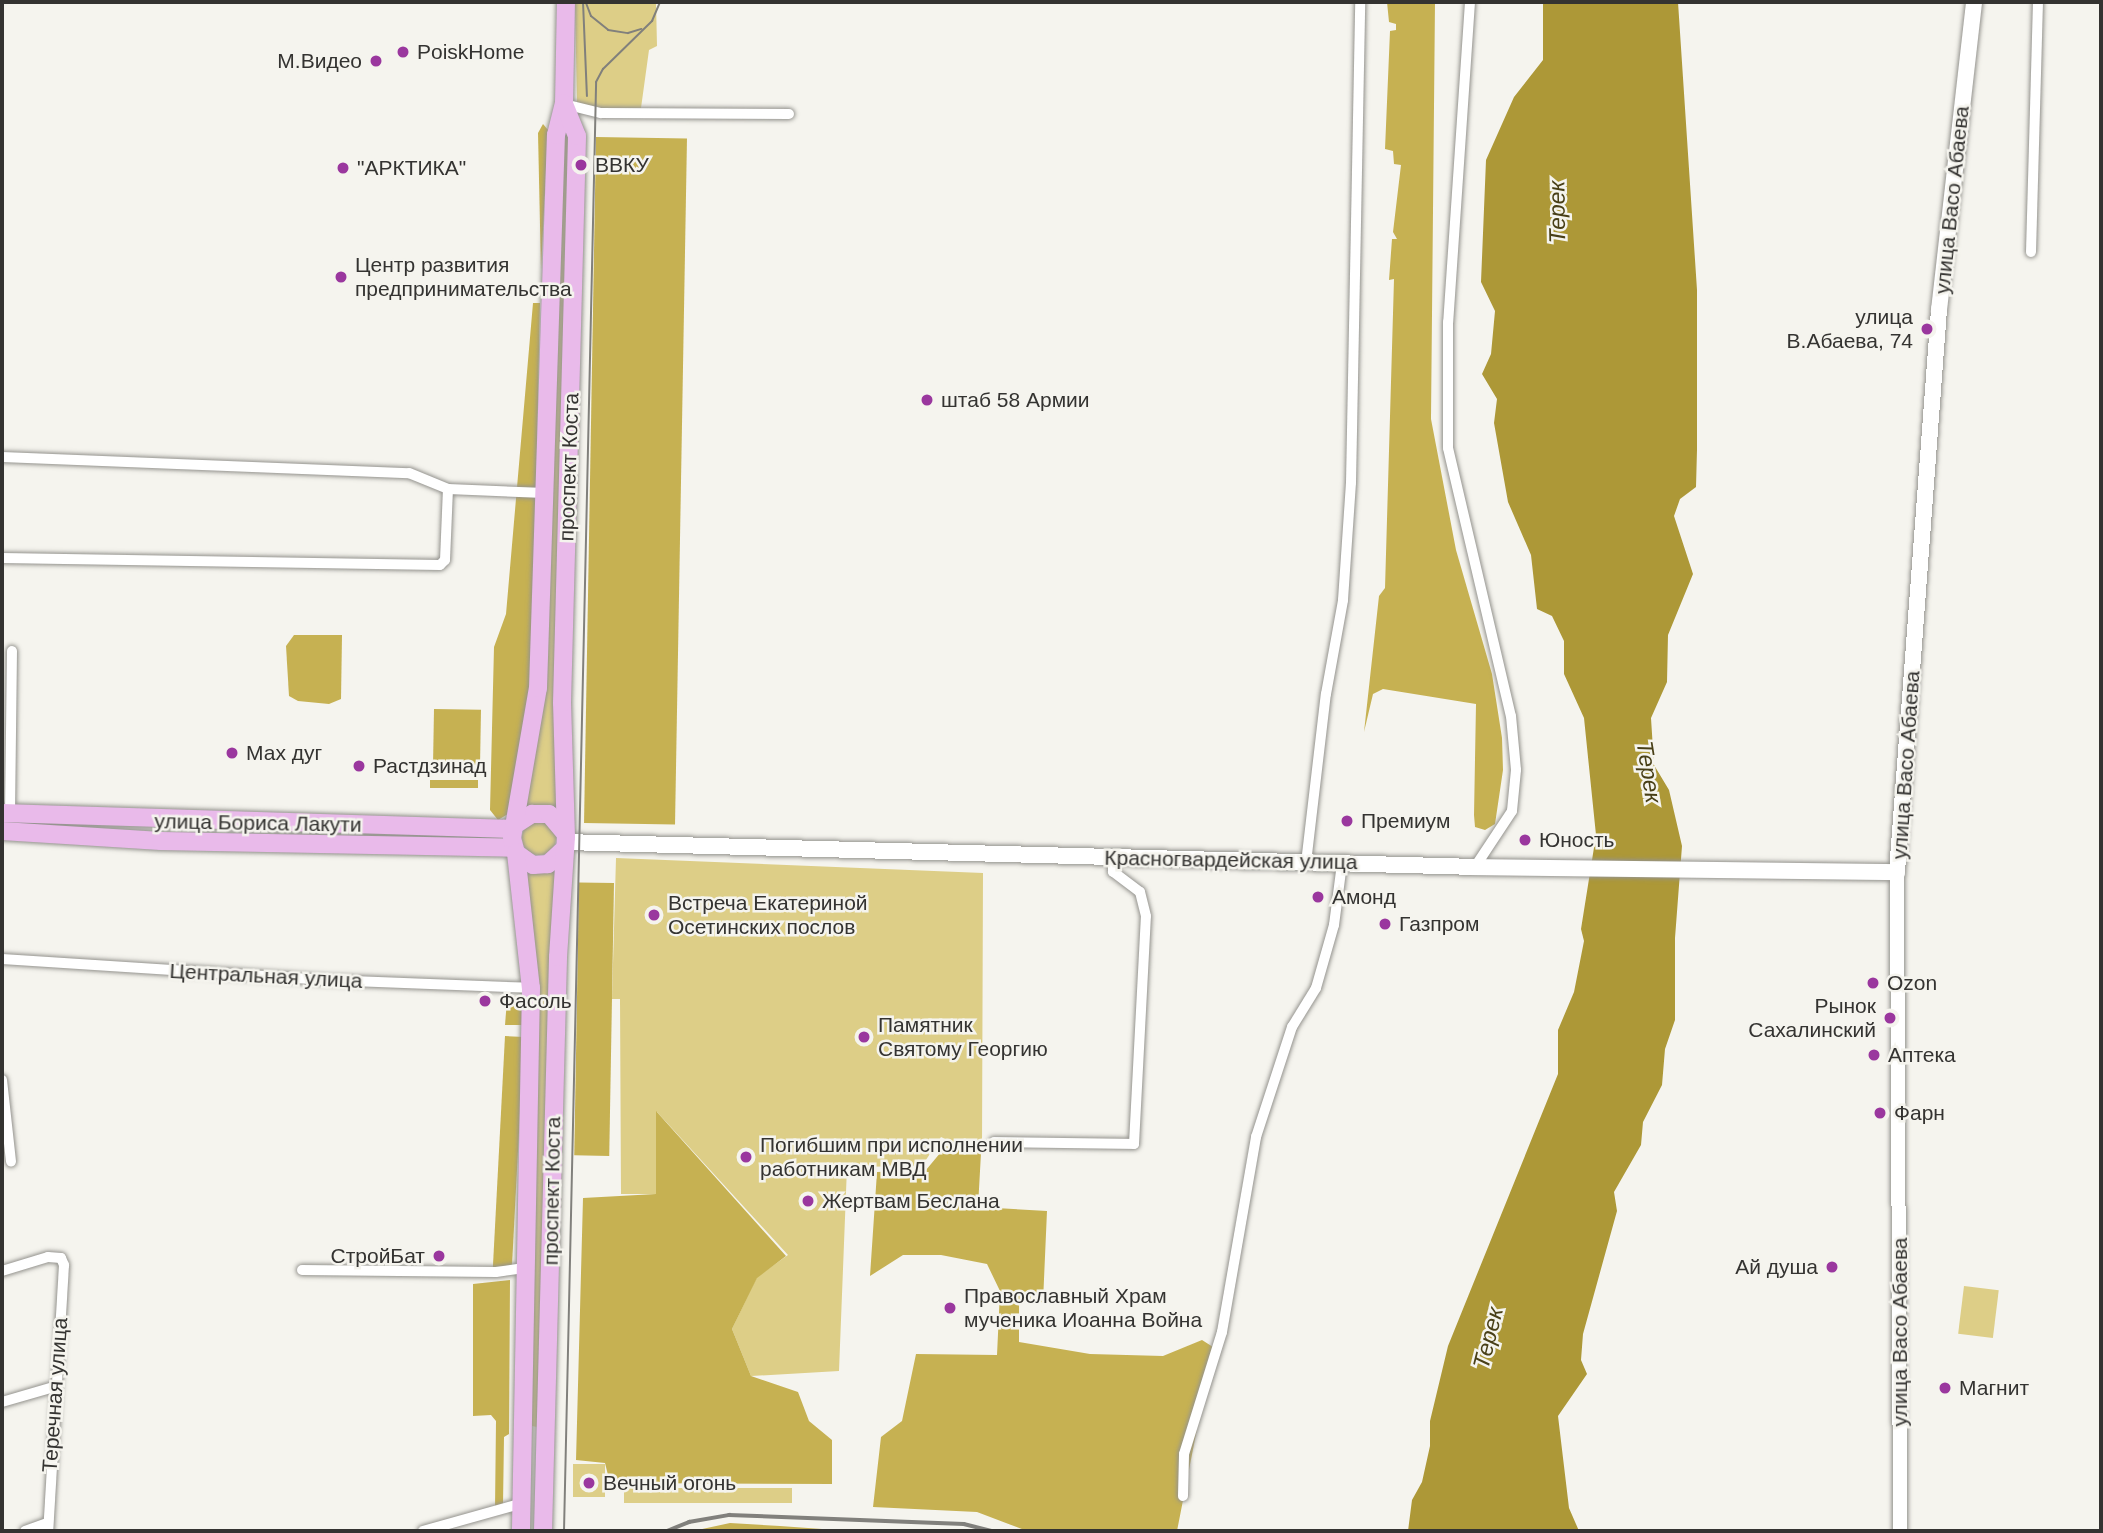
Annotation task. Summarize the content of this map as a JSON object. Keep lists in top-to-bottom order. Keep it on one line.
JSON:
{"streets":{"main road":["улица Васо Абаева","проспект Коста","улица Бориса Лакути","Красногвардейская улица"],"street":["Центральная улица","Теречная улица"]},"crossings":[["улица Васо Абаева","Красногвардейская улица"],["проспект Коста","улица Бориса Лакути"],["проспект Коста","Красногвардейская улица"],["проспект Коста","Центральная улица"],["улица Бориса Лакути","Красногвардейская улица"]],"water":["Терек"],"places":["PoiskHome","M.Видео","ВВКУ","\"АРКТИКА\"","Центр развития предпринимательства","улица В.Абаева, 74","штаб 58 Армии","Мах дуг","Растдзинад","Премиум","Юность","Амонд","Встреча Екатериной Осетинских послов","Газпром","Ozon","Фасоль","Рынок Сахалинский","Памятник Святому Георгию","Аптека","Фарн","Погибшим при исполнении работникам МВД","Жертвам Беслана","СтройБат","Ай душа","Православный Храм мученика Иоанна Война","Магнит","Вечный огонь"]}
